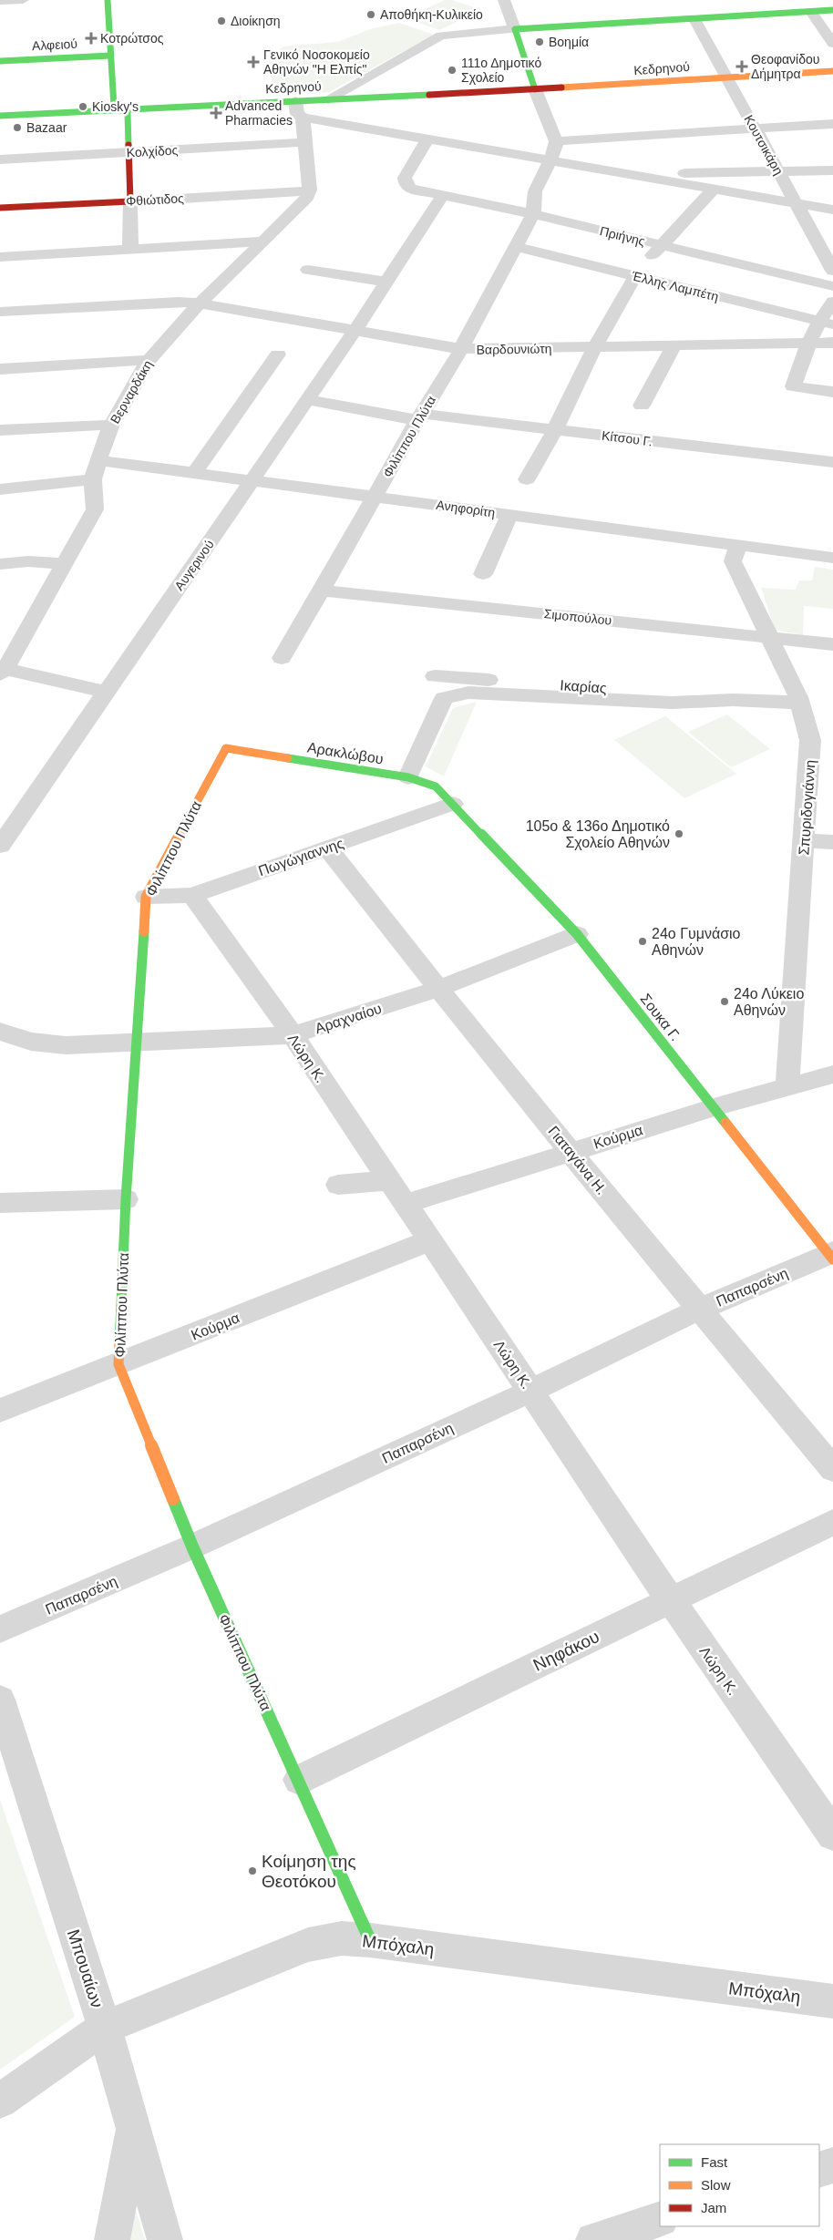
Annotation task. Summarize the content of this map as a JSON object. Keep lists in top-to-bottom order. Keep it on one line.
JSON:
{"streets":{"street":["Αλφειού","Κεδρηνού","Κουτσικάρη","Κολχίδος","Φθιώτιδος","Πριήνης","Έλλης Λαμπέτη","Βαρδουνιώτη","Βερναρδάκη","Φιλίππου Πλύτα","Κίτσου Γ.","Ανηφορίτη","Αυγερινού","Σιμοπούλου","Ικαρίας","Αρακλώβου","Σπυριδογιάννη","Πωγώγιαννης","Σουκα Γ.","Αραχναίου","Λώρη Κ.","Κούρμα","Γιαταγάνα Η.","Παπαρσένη","Νηφάκου","Μπόχαλη","Μπουαίων"]},"crossings":[["Κεδρηνού","Κουτσικάρη"],["Φθιώτιδος","Βερναρδάκη"],["Πριήνης","Φιλίππου Πλύτα"],["Πριήνης","Αυγερινού"],["Έλλης Λαμπέτη","Φιλίππου Πλύτα"],["Βαρδουνιώτη","Βερναρδάκη"],["Βαρδουνιώτη","Φιλίππου Πλύτα"],["Βαρδουνιώτη","Αυγερινού"],["Βερναρδάκη","Ανηφορίτη"],["Φιλίππου Πλύτα","Κίτσου Γ."],["Φιλίππου Πλύτα","Ανηφορίτη"],["Φιλίππου Πλύτα","Σιμοπούλου"],["Φιλίππου Πλύτα","Αρακλώβου"],["Φιλίππου Πλύτα","Πωγώγιαννης"],["Φιλίππου Πλύτα","Αραχναίου"],["Φιλίππου Πλύτα","Κούρμα"],["Φιλίππου Πλύτα","Παπαρσένη"],["Φιλίππου Πλύτα","Νηφάκου"],["Φιλίππου Πλύτα","Μπόχαλη"],["Κίτσου Γ.","Αυγερινού"],["Ανηφορίτη","Αυγερινού"],["Ανηφορίτη","Σπυριδογιάννη"],["Σιμοπούλου","Σπυριδογιάννη"],["Ικαρίας","Αρακλώβου"],["Ικαρίας","Σπυριδογιάννη"],["Αρακλώβου","Πωγώγιαννης"],["Αρακλώβου","Σουκα Γ."],["Σπυριδογιάννη","Κούρμα"],["Πωγώγιαννης","Σουκα Γ."],["Πωγώγιαννης","Λώρη Κ."],["Πωγώγιαννης","Γιαταγάνα Η."],["Σουκα Γ.","Αραχναίου"],["Σουκα Γ.","Κούρμα"],["Σουκα Γ.","Παπαρσένη"],["Αραχναίου","Λώρη Κ."],["Αραχναίου","Γιαταγάνα Η."],["Λώρη Κ.","Κούρμα"],["Λώρη Κ.","Παπαρσένη"],["Λώρη Κ.","Νηφάκου"],["Κούρμα","Γιαταγάνα Η."],["Γιαταγάνα Η.","Παπαρσένη"],["Μπόχαλη","Μπουαίων"]],"places":{"other":["Αποθήκη-Κυλικείο","Διοίκηση","Βοημία","111ο Δημοτικό Σχολείο","Kiosky's","Bazaar","105ο & 136ο Δημοτικό Σχολείο Αθηνών","24ο Γυμνάσιο Αθηνών","24ο Λύκειο Αθηνών","Κοίμηση της Θεοτόκου"],"health":["Κοτρώτσος","Γενικό Νοσοκομείο Αθηνών \"Η Ελπίς\"","Θεοφανίδου Δήμητρα","Advanced Pharmacies"]},"legend":["Fast","Slow","Jam"]}
